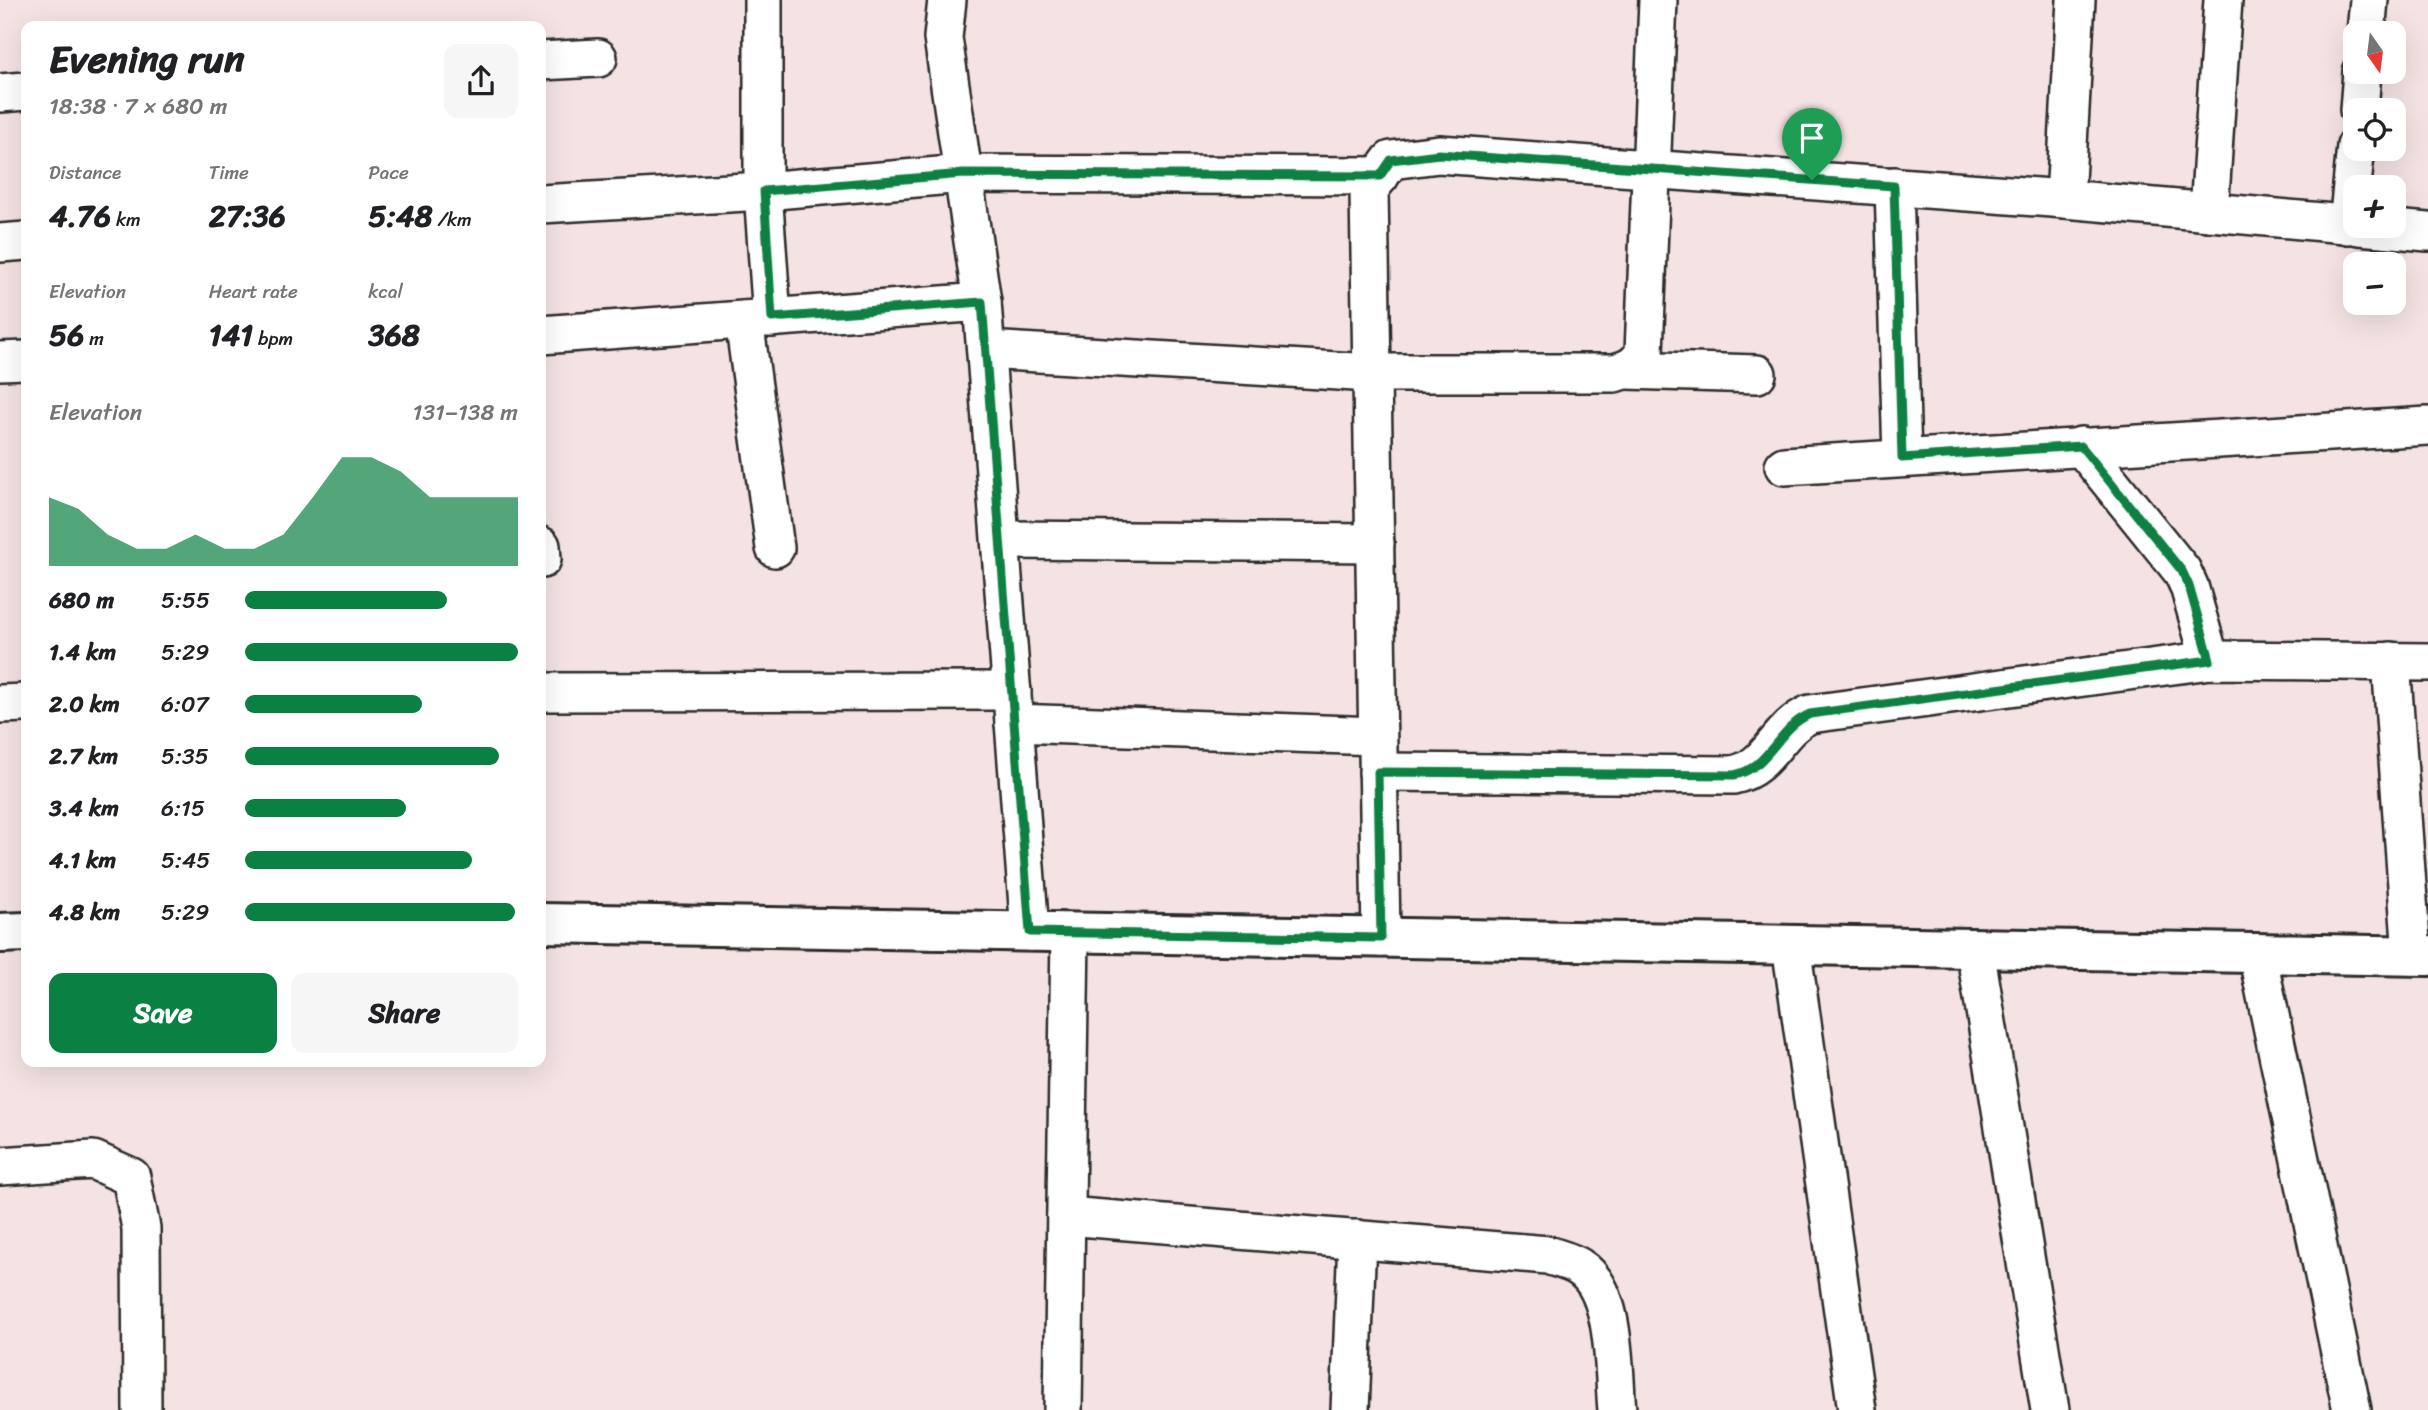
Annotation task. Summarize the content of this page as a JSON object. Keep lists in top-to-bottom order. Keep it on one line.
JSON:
{"north":"bottom","page":{"map_buttons":["+","−"],"heading":["Evening run","18:38 · 7 × 680 m"],"stats":[["Distance","4.76 km"],["Time","27:36"],["Pace","5:48 /km"],["Elevation","56 m"],["Heart rate","141 bpm"],["kcal","368"]],"chart":["Elevation","131–138 m"],"list":[{"name":"680 m","note":"5:55"},{"name":"1.4 km","note":"5:29"},{"name":"2.0 km","note":"6:07"},{"name":"2.7 km","note":"5:35"},{"name":"3.4 km","note":"6:15"},{"name":"4.1 km","note":"5:45"},{"name":"4.8 km","note":"5:29"}],"buttons":["Save","Share"]}}
